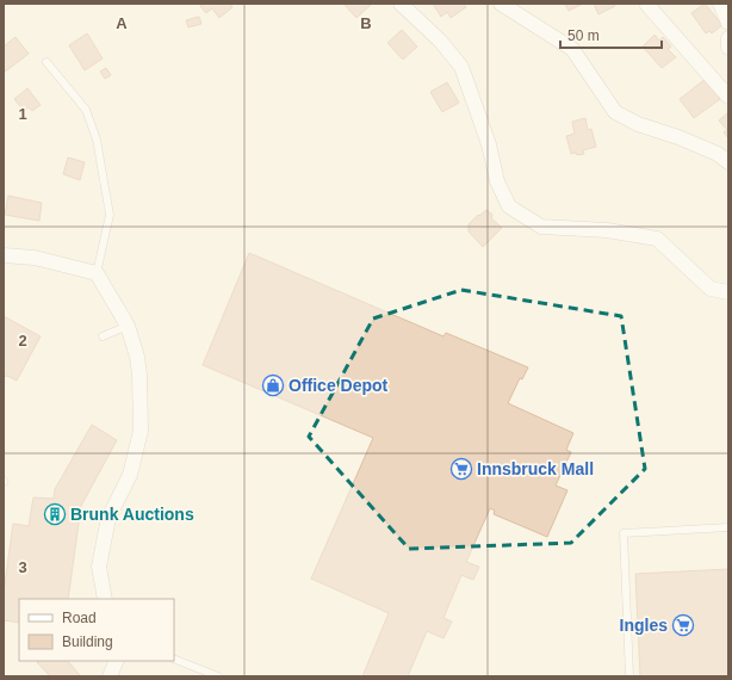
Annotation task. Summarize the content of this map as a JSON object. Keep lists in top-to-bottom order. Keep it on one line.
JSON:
{"places":{"shop":["Office Depot"],"supermarket":["Innsbruck Mall","Ingles"],"building":["Brunk Auctions"]},"legend":["Road","Building"],"scale_bar":"50 m","grid":{"columns":["A","B"],"rows":["1","2","3"]}}
